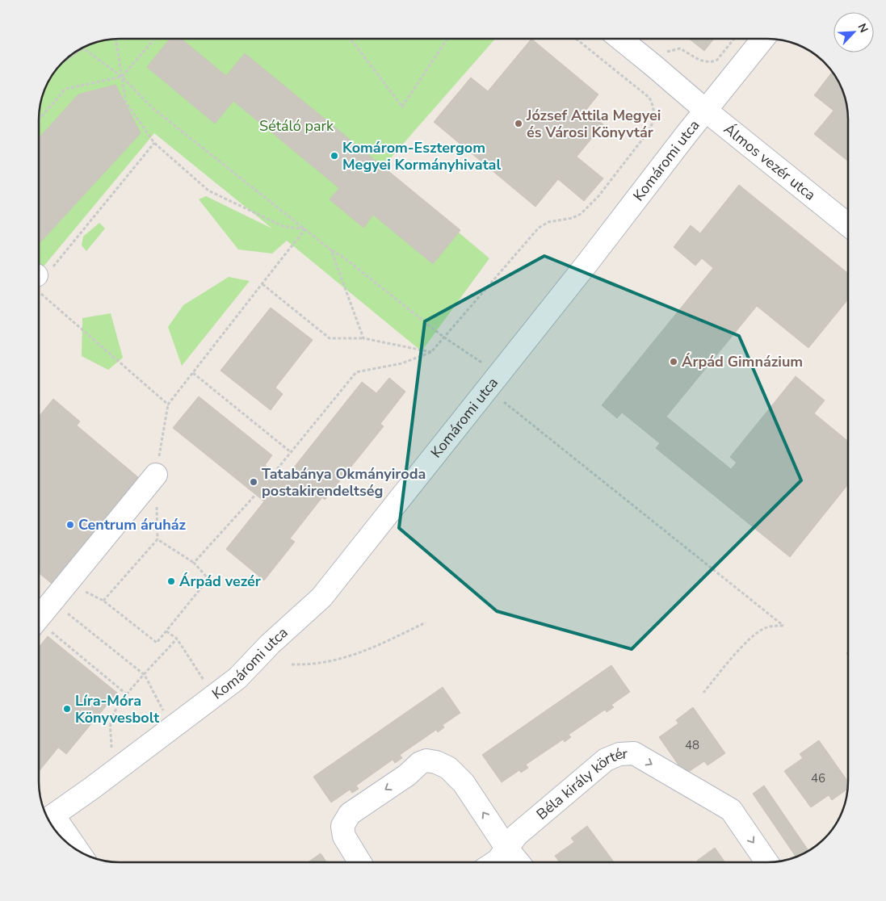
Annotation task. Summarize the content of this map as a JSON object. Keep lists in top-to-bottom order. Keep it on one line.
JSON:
{"streets":{"street":["Komáromi utca","Álmos vezér utca","Béla király körtér"]},"crossings":[["Komáromi utca","Álmos vezér utca"]],"parks":["Sétáló park"],"places":["József Attila Megyei és Városi Könyvtár","Komárom-Esztergom Megyei Kormányhivatal","Árpád Gimnázium","Tatabánya Okmányiroda postakirendeltség","Centrum áruház","Árpád vezér","Líra-Móra Könyvesbolt"],"house_numbers":["48","46"],"north":"top right"}
